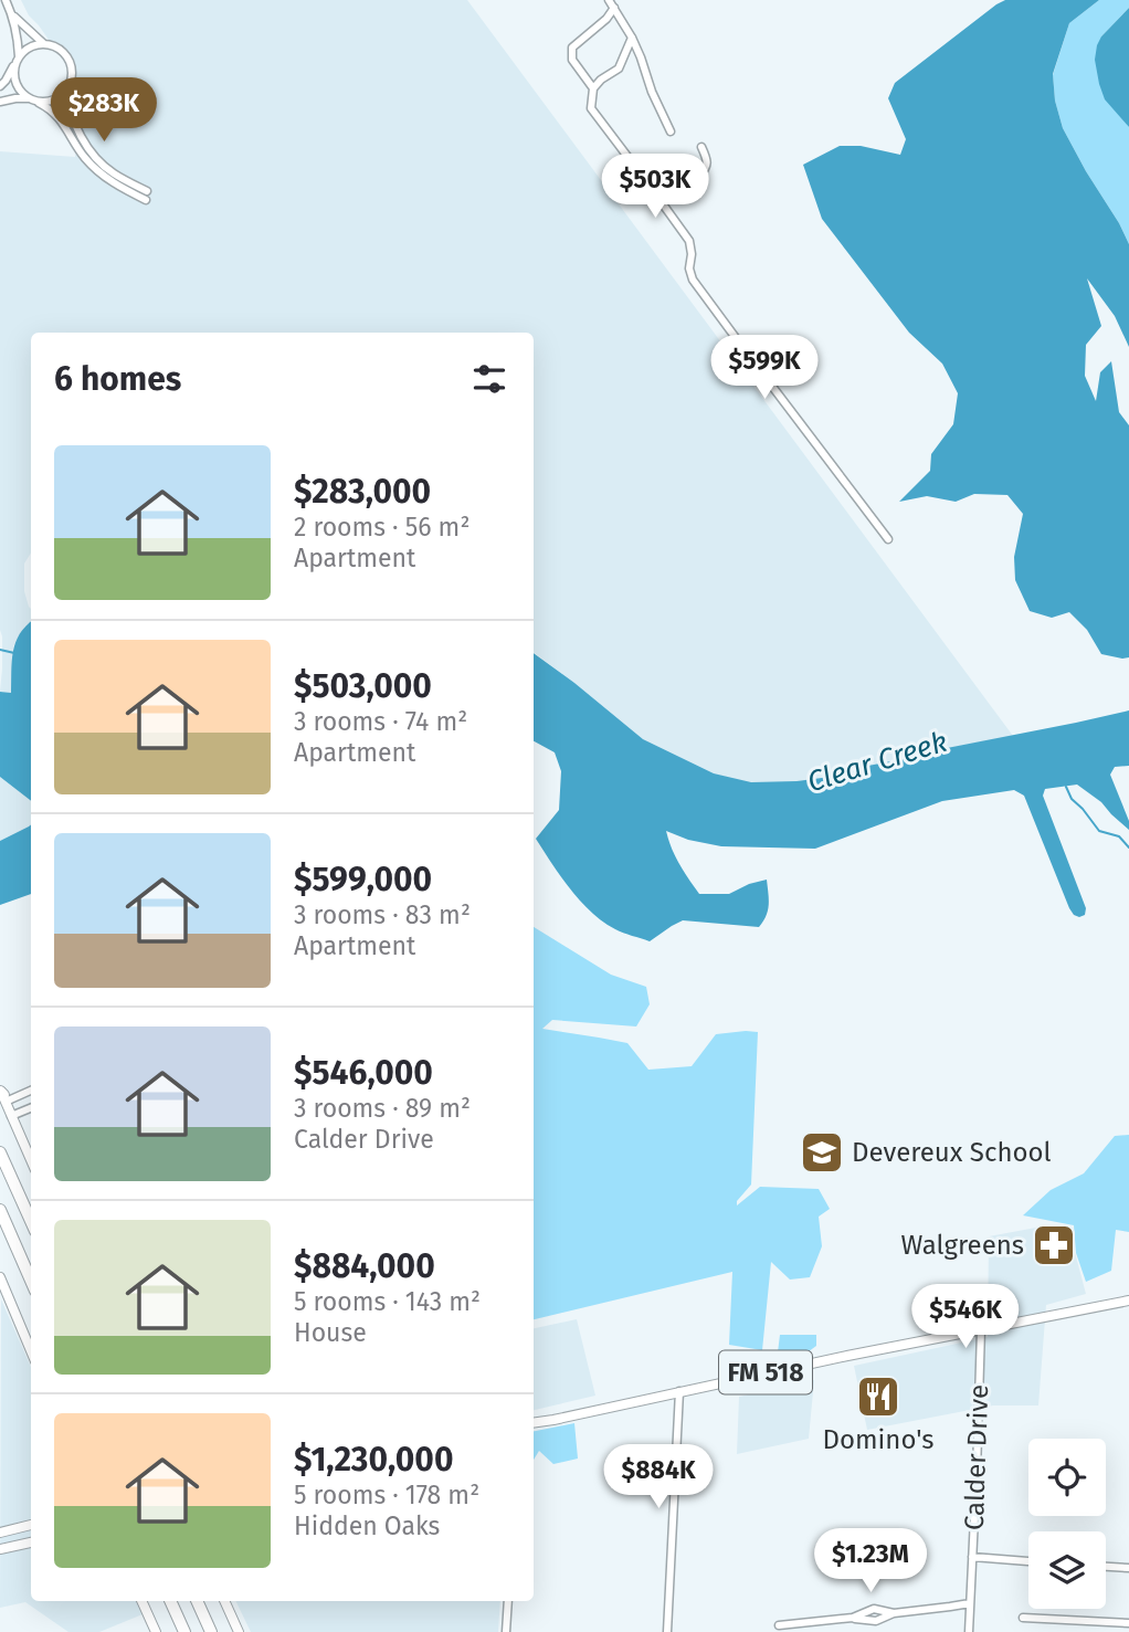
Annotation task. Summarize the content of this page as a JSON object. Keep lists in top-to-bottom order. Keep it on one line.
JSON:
{"streets":{"main road":["FM 518"],"street":["Calder Drive"]},"crossings":[["FM 518","Calder Drive"]],"water":["Clear Creek"],"places":{"school or university":["Devereux School"],"pharmacy":["Walgreens"],"restaurant":["Domino's"]},"page":{"price":["$283K","$503K","$599K","$546K","$884K","$1.23M"],"heading":"6 homes","list":[{"name":"$283,000","note":"2 rooms · 56 m² · Apartment"},{"name":"$503,000","note":"3 rooms · 74 m² · Apartment"},{"name":"$599,000","note":"3 rooms · 83 m² · Apartment"},{"name":"$546,000","note":"3 rooms · 89 m² · Calder Drive"},{"name":"$884,000","note":"5 rooms · 143 m² · House"},{"name":"$1,230,000","note":"5 rooms · 178 m² · Hidden Oaks"}]}}
